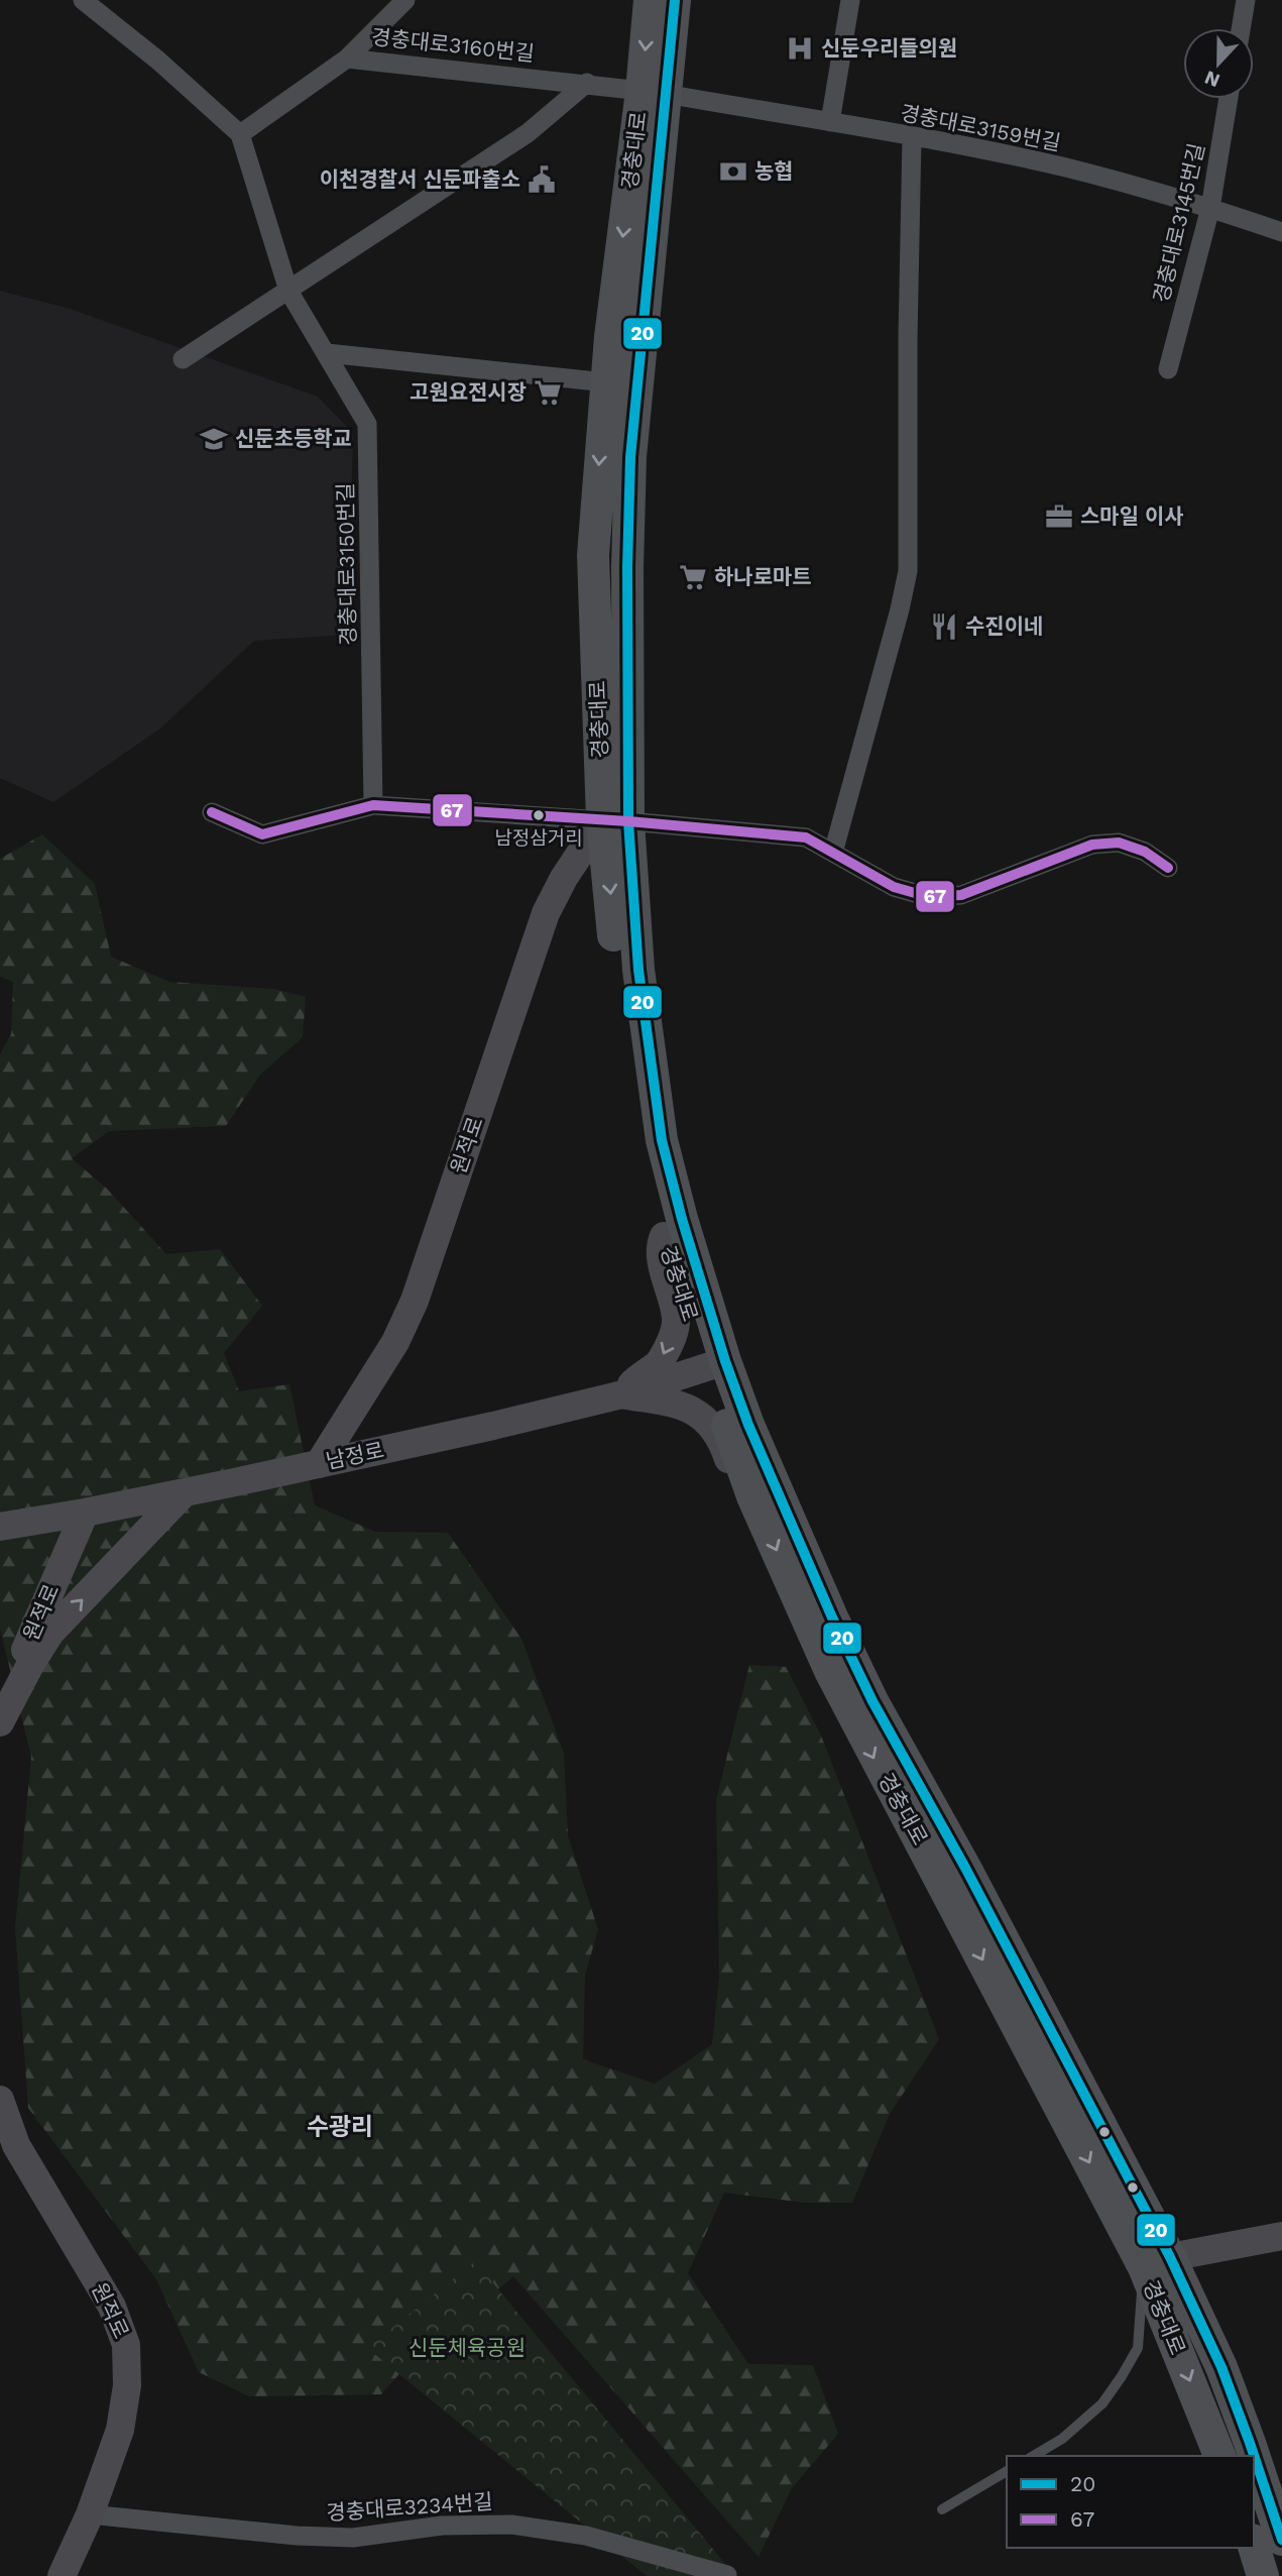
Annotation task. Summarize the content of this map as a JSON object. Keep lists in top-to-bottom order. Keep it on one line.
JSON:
{"streets":{"main road":["경충대로"],"street":["경충대로3160번길","경충대로3159번길","경충대로3145번길","경충대로3150번길","원적로","남정로","경충대로3234번길"]},"crossings":[["경충대로3160번길","경충대로3159번길"],["경충대로3160번길","경충대로"],["경충대로3160번길","경충대로3150번길"],["경충대로3159번길","경충대로"],["경충대로3159번길","경충대로3145번길"],["경충대로","원적로"],["경충대로","남정로"],["원적로","남정로"],["원적로","경충대로3234번길"]],"districts":["수광리"],"parks":["신둔체육공원"],"places":{"hospital":["신둔우리들의원"],"bank":["농협"],"public building":["이천경찰서 신둔파출소"],"supermarket":["고원요전시장","하나로마트"],"school or university":["신둔초등학교"],"office":["스마일 이사"],"restaurant":["수진이네"],"other":["남정삼거리"]},"lines":["transit line 20","transit line 67"],"legend":["20","67"],"north":"bottom"}
